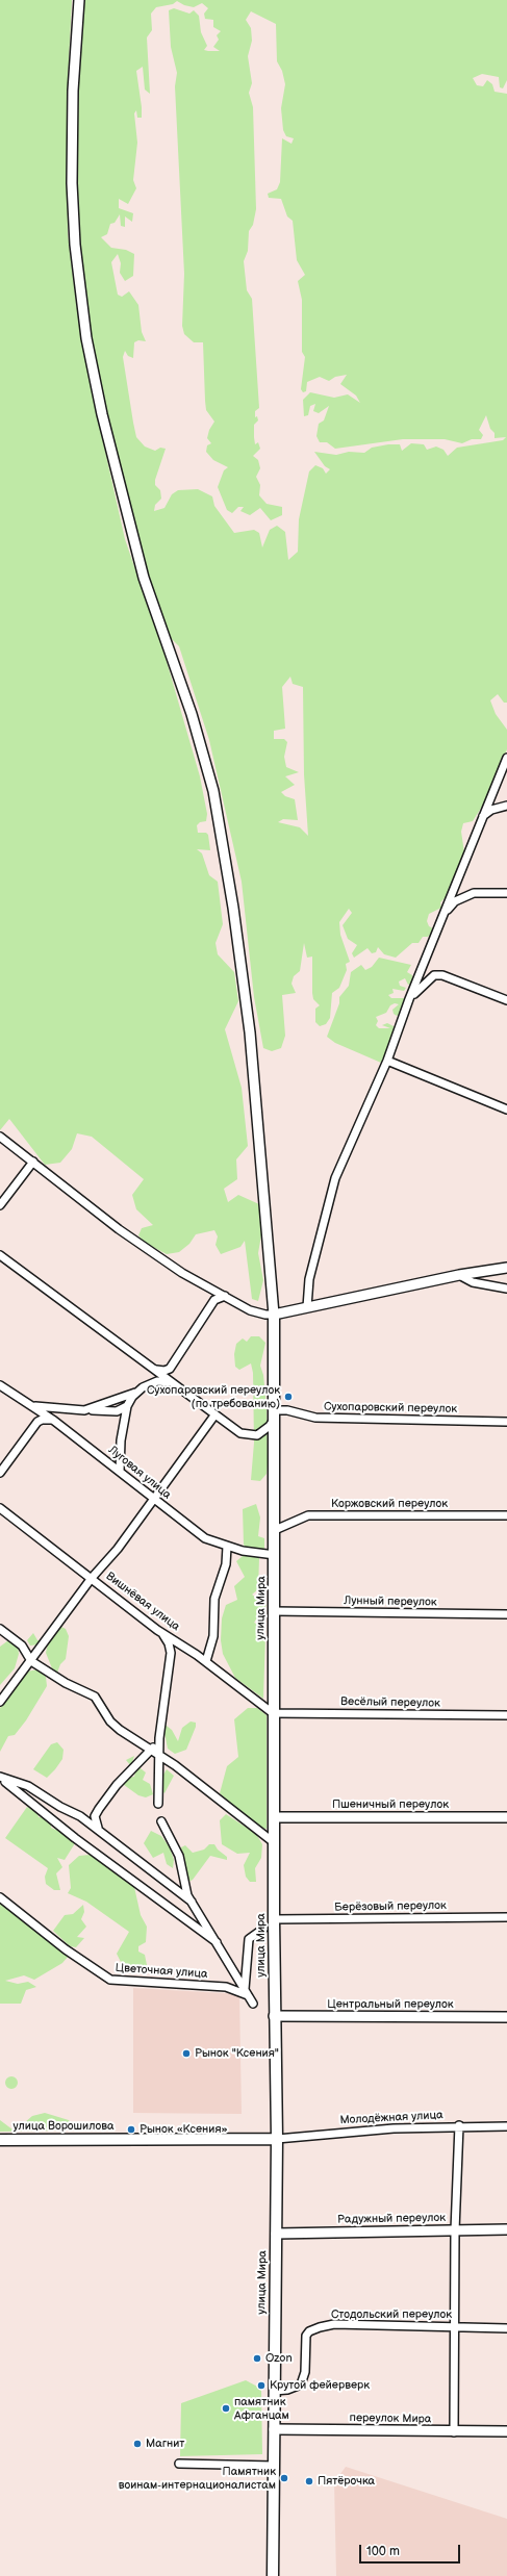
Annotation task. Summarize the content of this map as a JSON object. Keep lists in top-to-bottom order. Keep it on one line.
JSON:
{"streets":{"main road":["улица Мира","улица Ворошилова"],"street":["Сухопаровский переулок","Луговая улица","Коржовский переулок","Вишнёвая улица","Лунный переулок","Весёлый переулок","Пшеничный переулок","Берёзовый переулок","Цветочная улица","Центральный переулок","Молодёжная улица","Радужный переулок","Стодольский переулок","переулок Мира"]},"crossings":[["Сухопаровский переулок","улица Мира"],["Луговая улица","улица Мира"],["Коржовский переулок","улица Мира"],["Вишнёвая улица","улица Мира"],["Вишнёвая улица","Весёлый переулок"],["Лунный переулок","улица Мира"],["улица Мира","Весёлый переулок"],["улица Мира","Пшеничный переулок"],["улица Мира","Берёзовый переулок"],["улица Мира","Центральный переулок"],["улица Мира","Молодёжная улица"],["улица Мира","улица Ворошилова"],["улица Мира","Радужный переулок"],["улица Мира","Стодольский переулок"],["улица Мира","переулок Мира"],["Молодёжная улица","улица Ворошилова"]],"places":["Сухопаровский переулок (по требованию)","Рынок \"Ксения\"","Рынок «Ксения»","Ozon","Крутой фейерверк","памятник Афганцам","Магнит","Памятник воинам‐интернационалистам","Пятёрочка"],"scale_bar":"100 m"}
